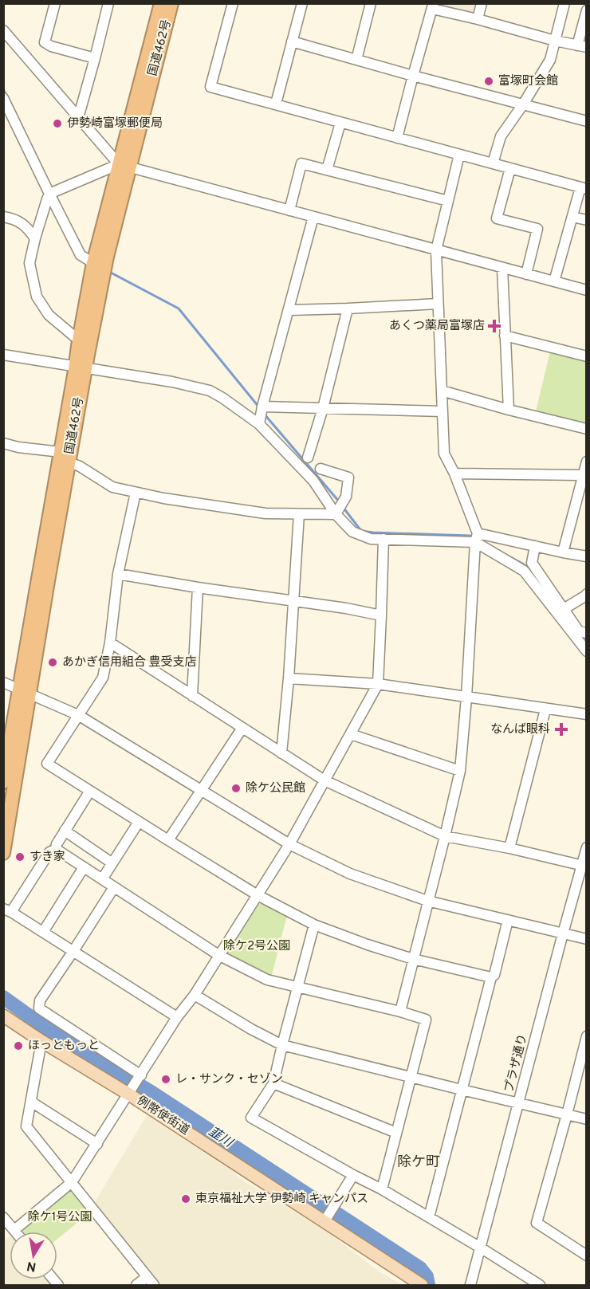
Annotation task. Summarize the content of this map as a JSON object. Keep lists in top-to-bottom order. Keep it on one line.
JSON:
{"streets":{"highway":["国道462号"],"main road":["例幣使街道"],"street":["プラザ通り"]},"districts":["除ケ町"],"water":["韮川"],"parks":["除ケ2号公園","除ケ1号公園"],"places":{"other":["富塚町会館","伊勢崎富塚郵便局","あかぎ信用組合 豊受支店","除ケ公民館","すき家","ほっともっと","レ・サンク・セゾン","東京福祉大学 伊勢崎 キャンパス"],"health":["あくつ薬局富塚店","なんば眼科"]},"north":"bottom"}
